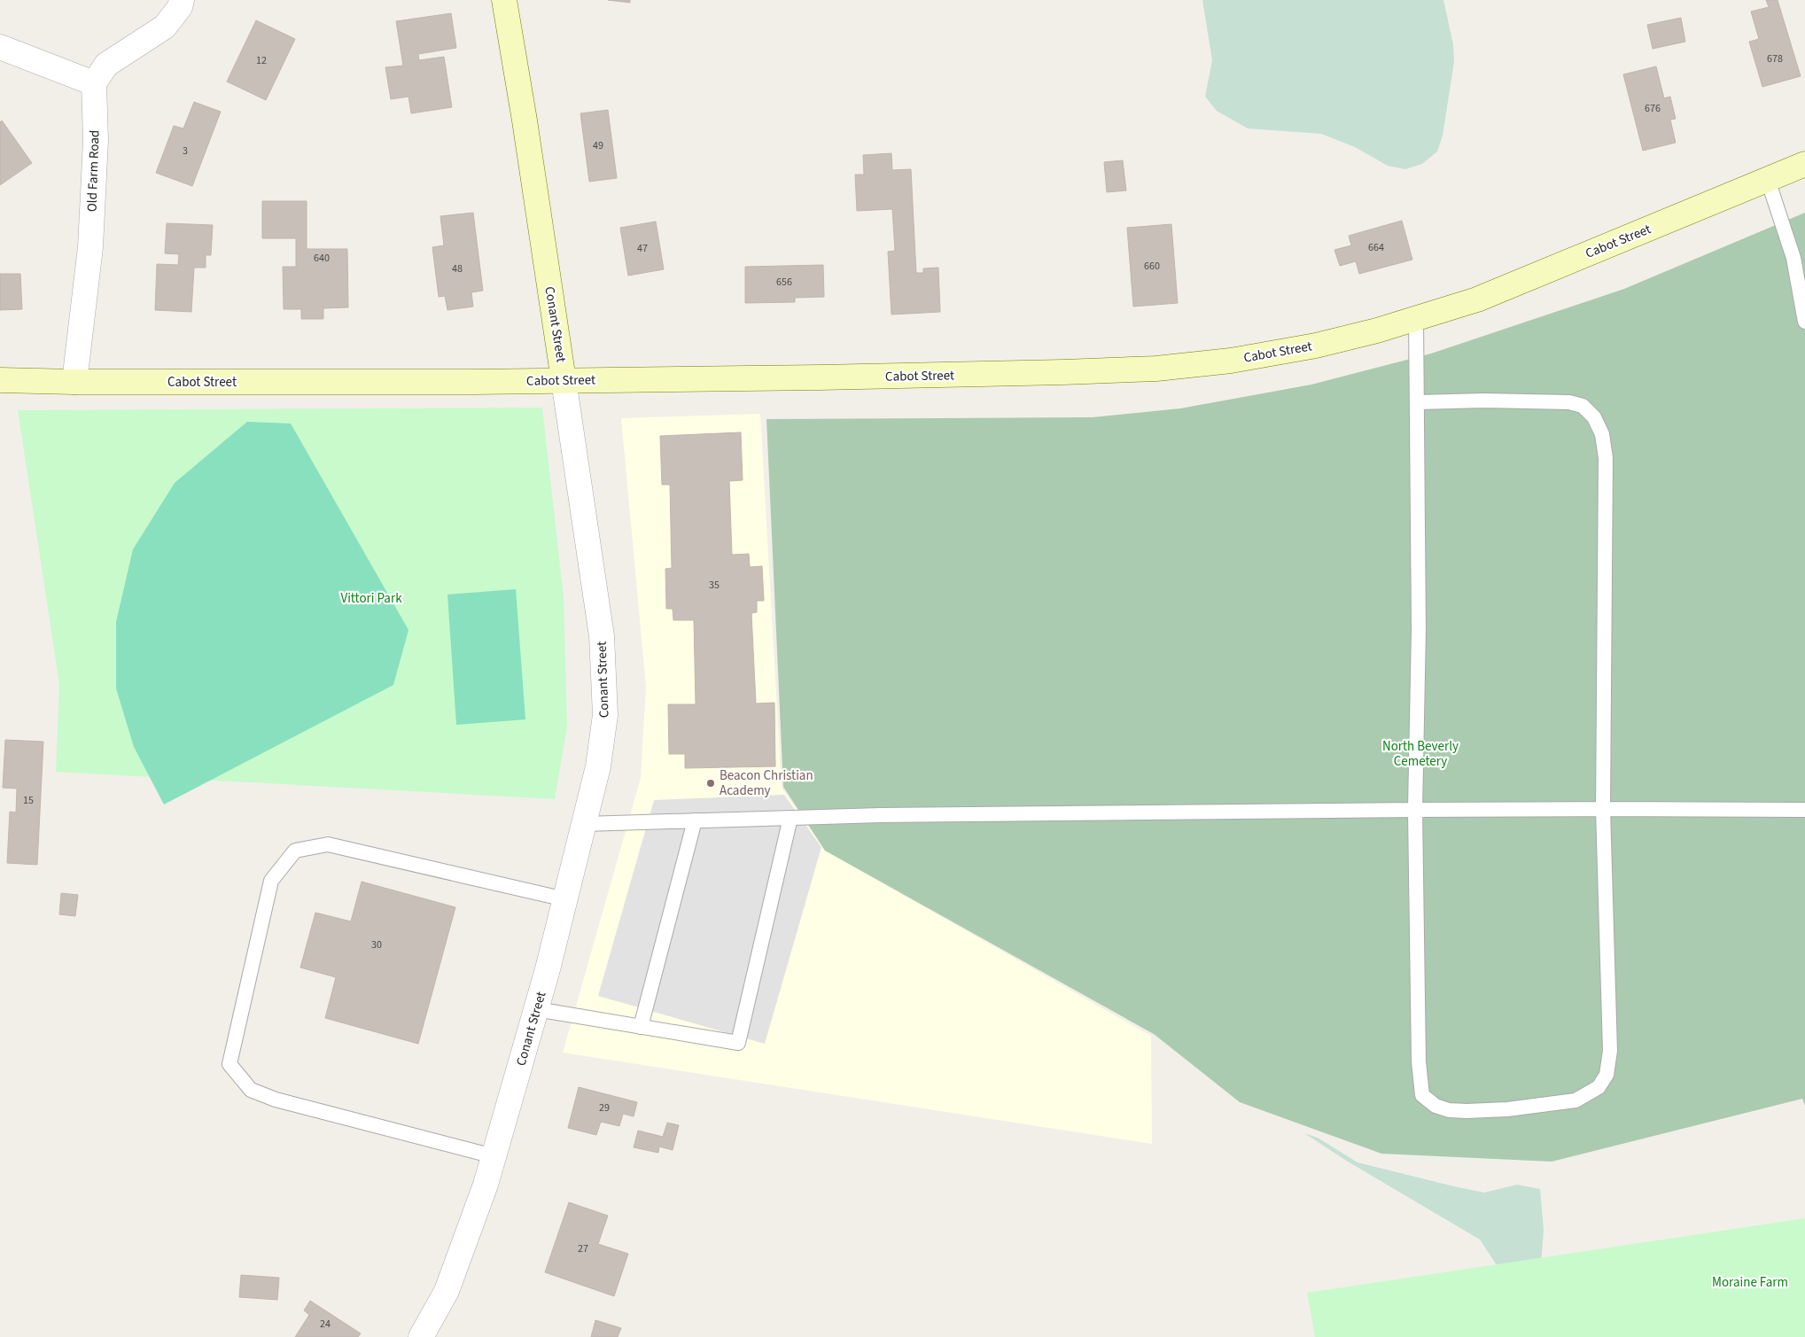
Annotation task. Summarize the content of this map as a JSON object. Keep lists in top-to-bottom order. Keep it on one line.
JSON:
{"streets":{"main road":["Cabot Street","Conant Street"],"street":["Old Farm Road"]},"crossings":[["Old Farm Road","Cabot Street"],["Cabot Street","Conant Street"]],"parks":["Vittori Park","North Beverly Cemetery","Moraine Farm"],"places":["Beacon Christian Academy"],"house_numbers":["678","12","676","49","3","664","47","640","660","48","656","35","15","30","29","27","24"]}
